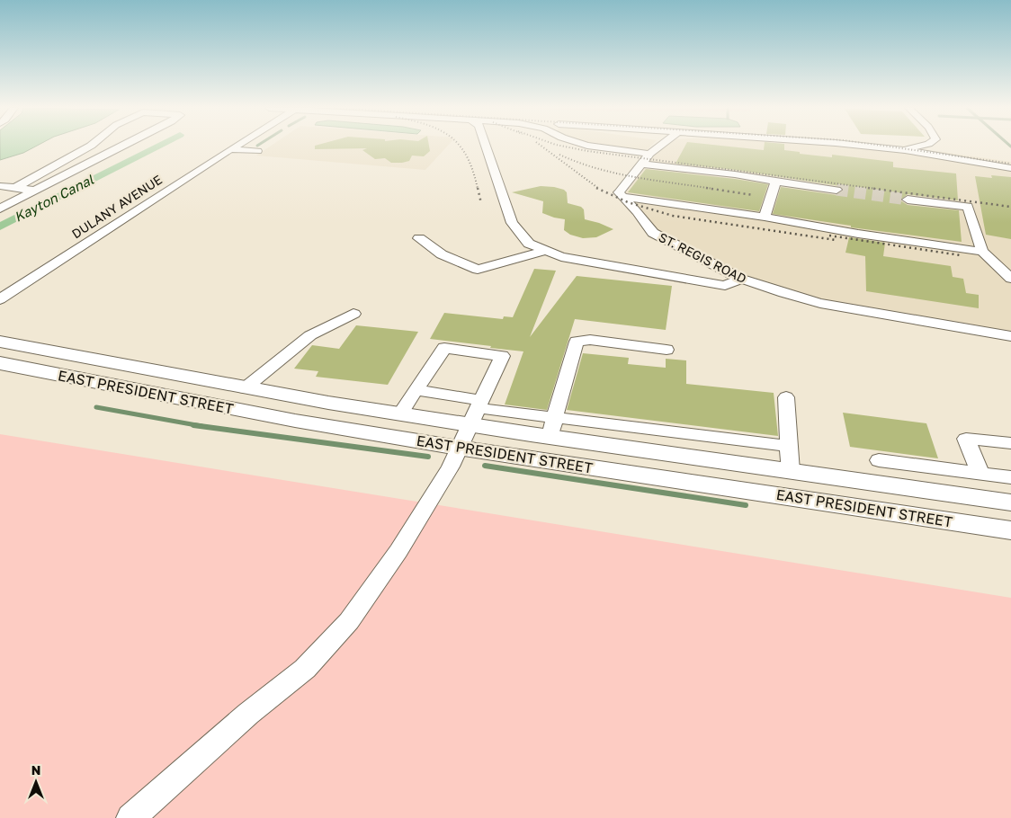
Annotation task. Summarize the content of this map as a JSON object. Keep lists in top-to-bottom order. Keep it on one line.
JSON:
{"streets":{"main road":["EAST PRESIDENT STREET"],"street":["DULANY AVENUE","ST. REGIS ROAD"]},"water":["Kayton Canal"],"north":"top"}
